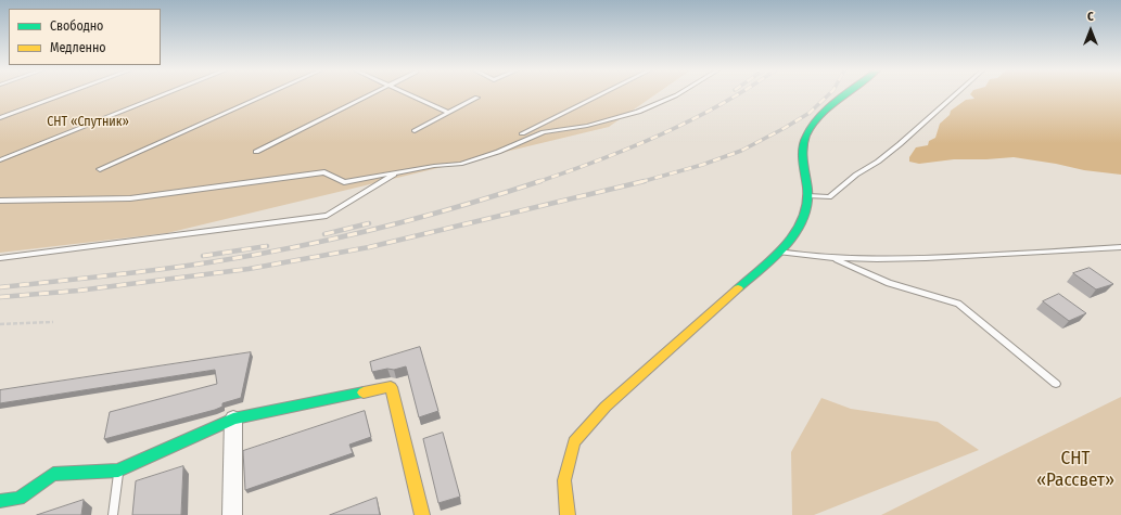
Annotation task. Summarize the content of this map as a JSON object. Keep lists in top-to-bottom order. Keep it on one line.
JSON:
{"parks":["СНТ «Спутник»","СНТ «Рассвет»"],"legend":["Свободно","Медленно"],"north":"top"}
